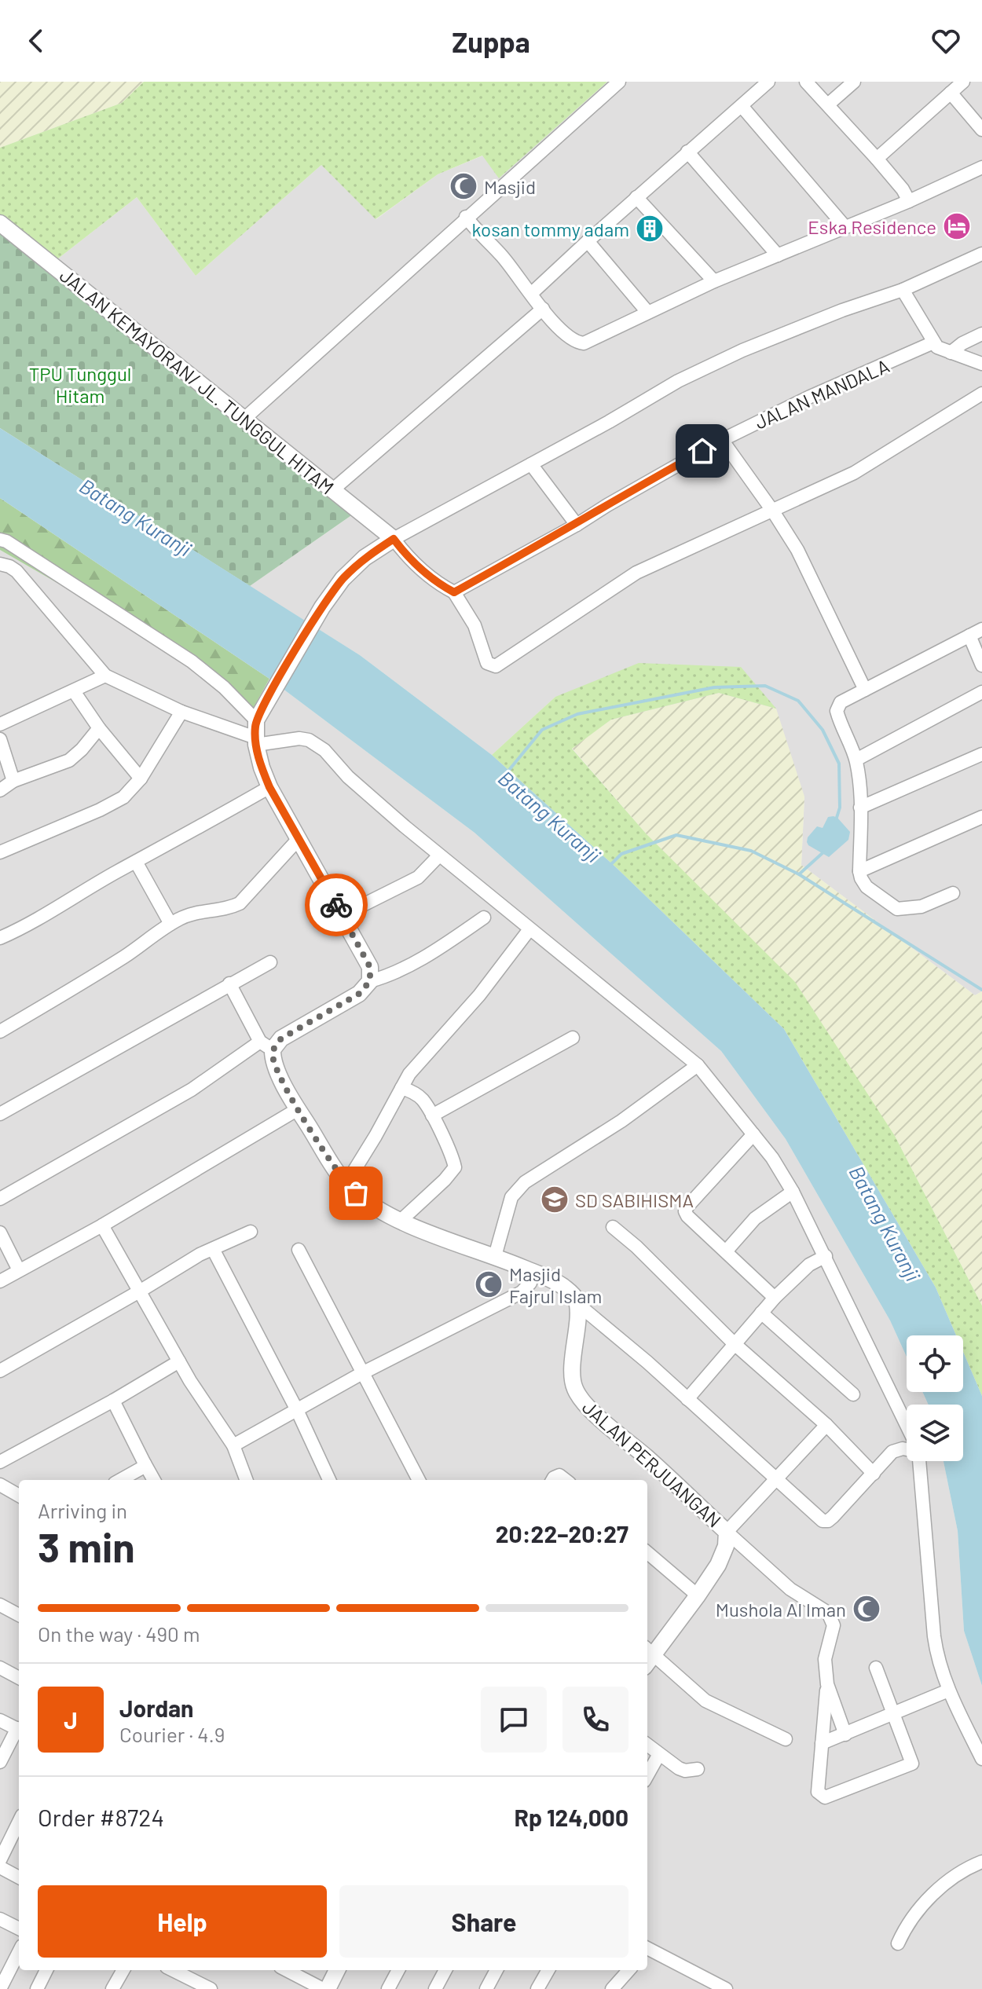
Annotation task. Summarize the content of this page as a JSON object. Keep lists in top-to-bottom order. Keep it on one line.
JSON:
{"streets":{"street":["JALAN KEMAYORAN/ JL. TUNGGUL HITAM","JALAN MANDALA","JALAN PERJUANGAN"]},"water":["Batang Kuranji"],"parks":["TPU Tunggul Hitam"],"places":{"mosque":["Masjid","Masjid Fajrul Islam","Mushola Al Iman"],"hotel":["Eska Residence"],"building":["kosan tommy adam"],"school or university":["SD SABIHISMA"]},"page":{"header":"Zuppa","heading":["3 min","Arriving in","20:22–20:27"],"panel":["Jordan","Courier · 4.9","Order #8724","Rp 124,000"],"bar":"On the way · 490 m","round":"J","buttons":["Help","Share"]}}
